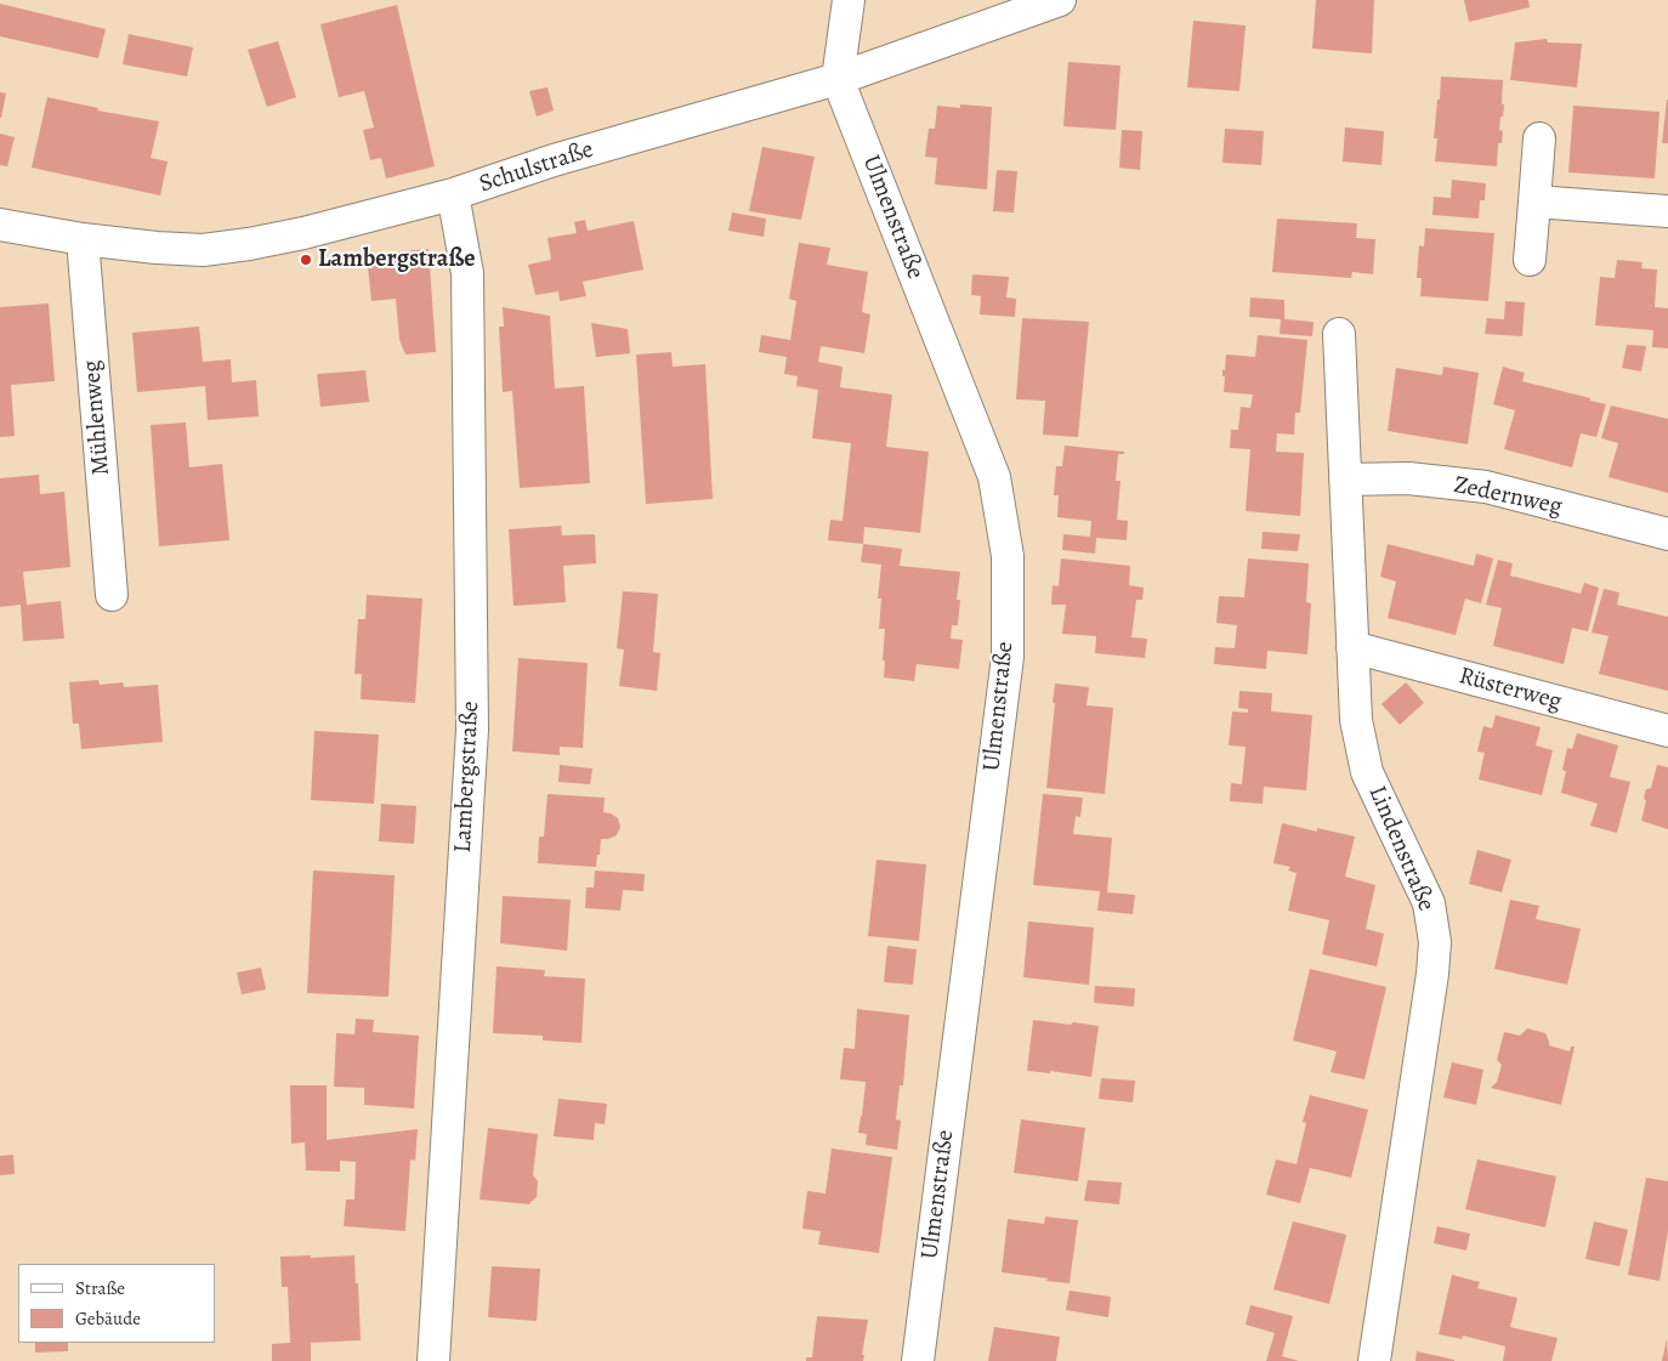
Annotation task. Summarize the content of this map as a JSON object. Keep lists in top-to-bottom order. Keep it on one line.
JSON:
{"streets":{"street":["Schulstraße","Ulmenstraße","Mühlenweg","Zedernweg","Rüsterweg","Lambergstraße","Lindenstraße"]},"crossings":[["Schulstraße","Ulmenstraße"],["Schulstraße","Mühlenweg"],["Schulstraße","Lambergstraße"],["Zedernweg","Lindenstraße"],["Rüsterweg","Lindenstraße"]],"places":["Lambergstraße"],"legend":["Straße","Gebäude"]}
